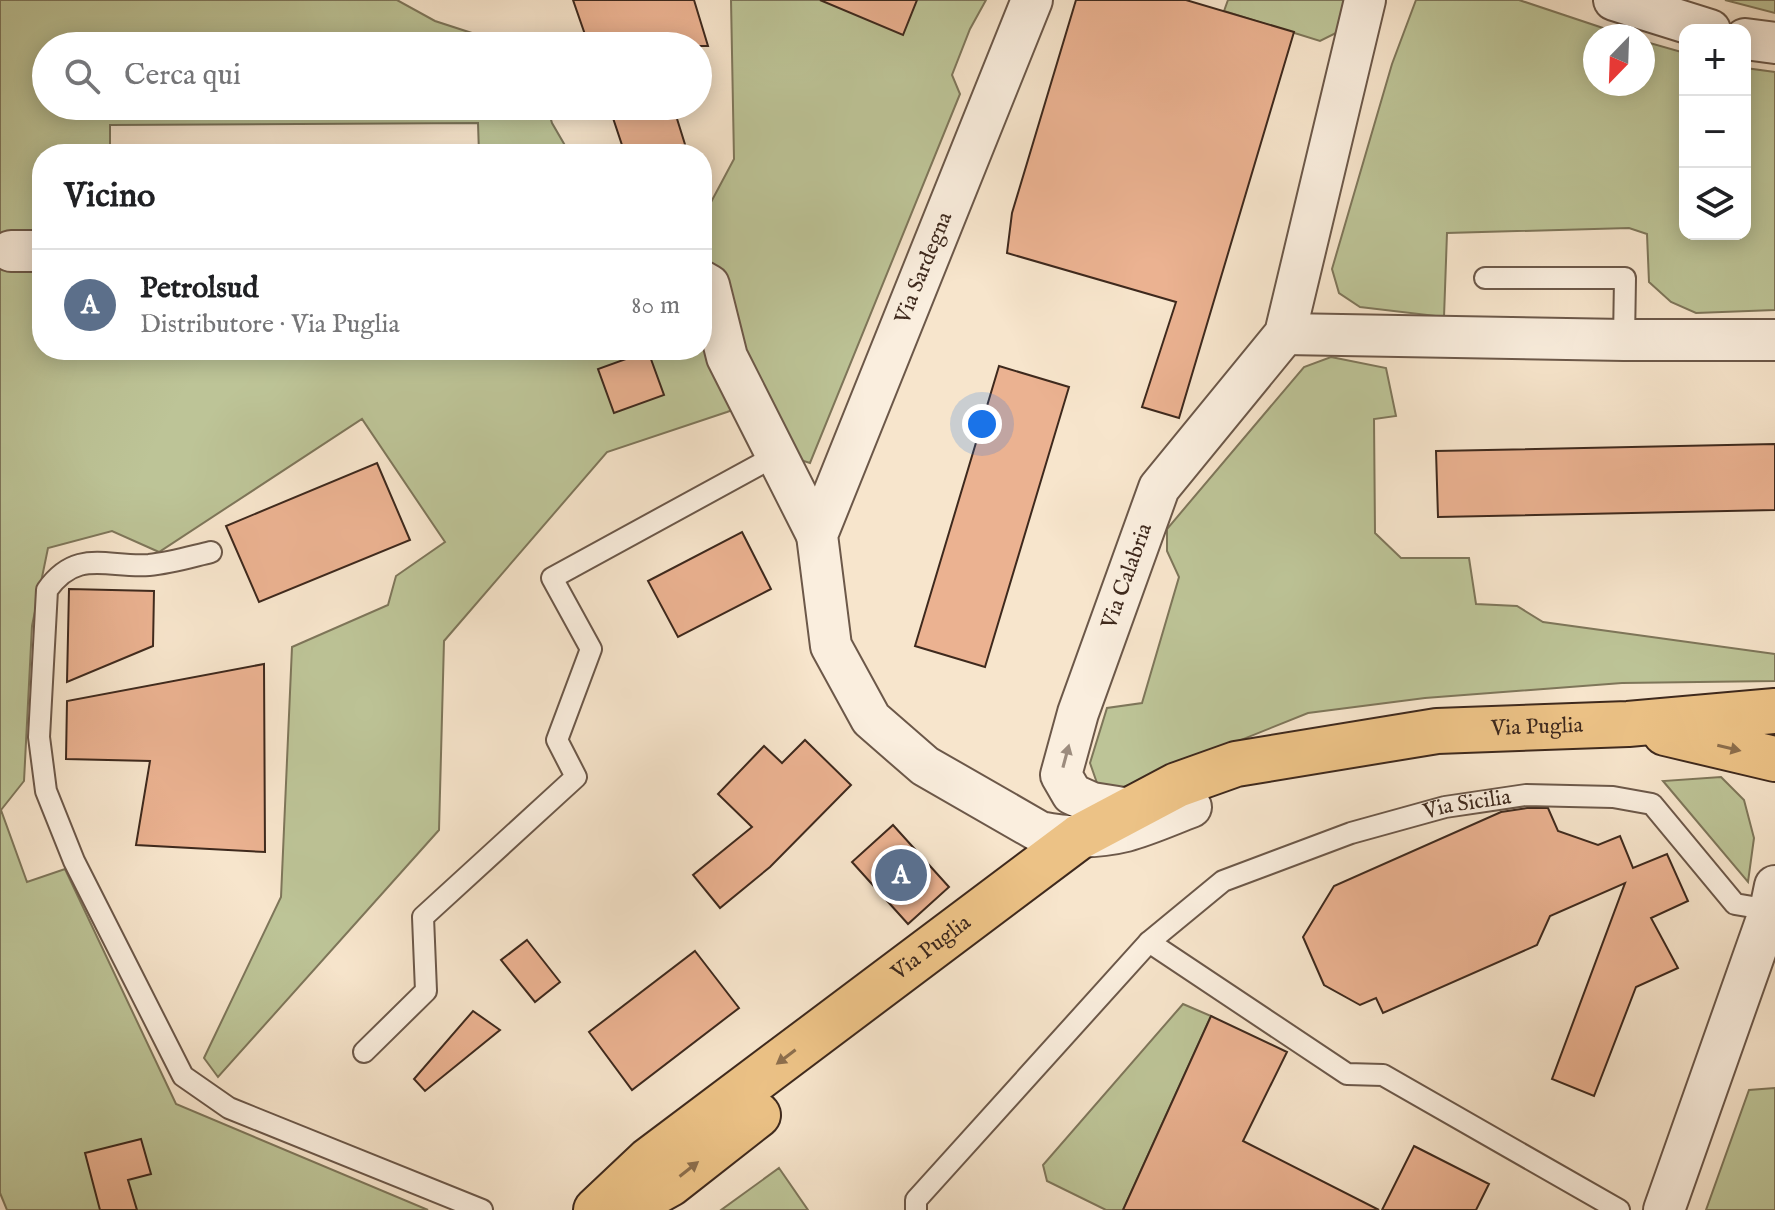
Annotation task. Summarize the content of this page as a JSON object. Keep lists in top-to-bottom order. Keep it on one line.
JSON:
{"streets":{"main road":["Via Puglia"],"street":["Via Sardegna","Via Calabria","Via Sicilia"]},"crossings":[["Via Sardegna","Via Calabria"],["Via Sardegna","Via Puglia"],["Via Calabria","Via Puglia"]],"one_way":["Via Calabria"],"north":"bottom left","page":{"map_buttons":["+","−"],"search":"Cerca qui","heading":"Vicino","list":[{"mark":"A","name":"Petrolsud","note":"Distributore · Via Puglia","value":"80 m"}],"pins":"A"}}
